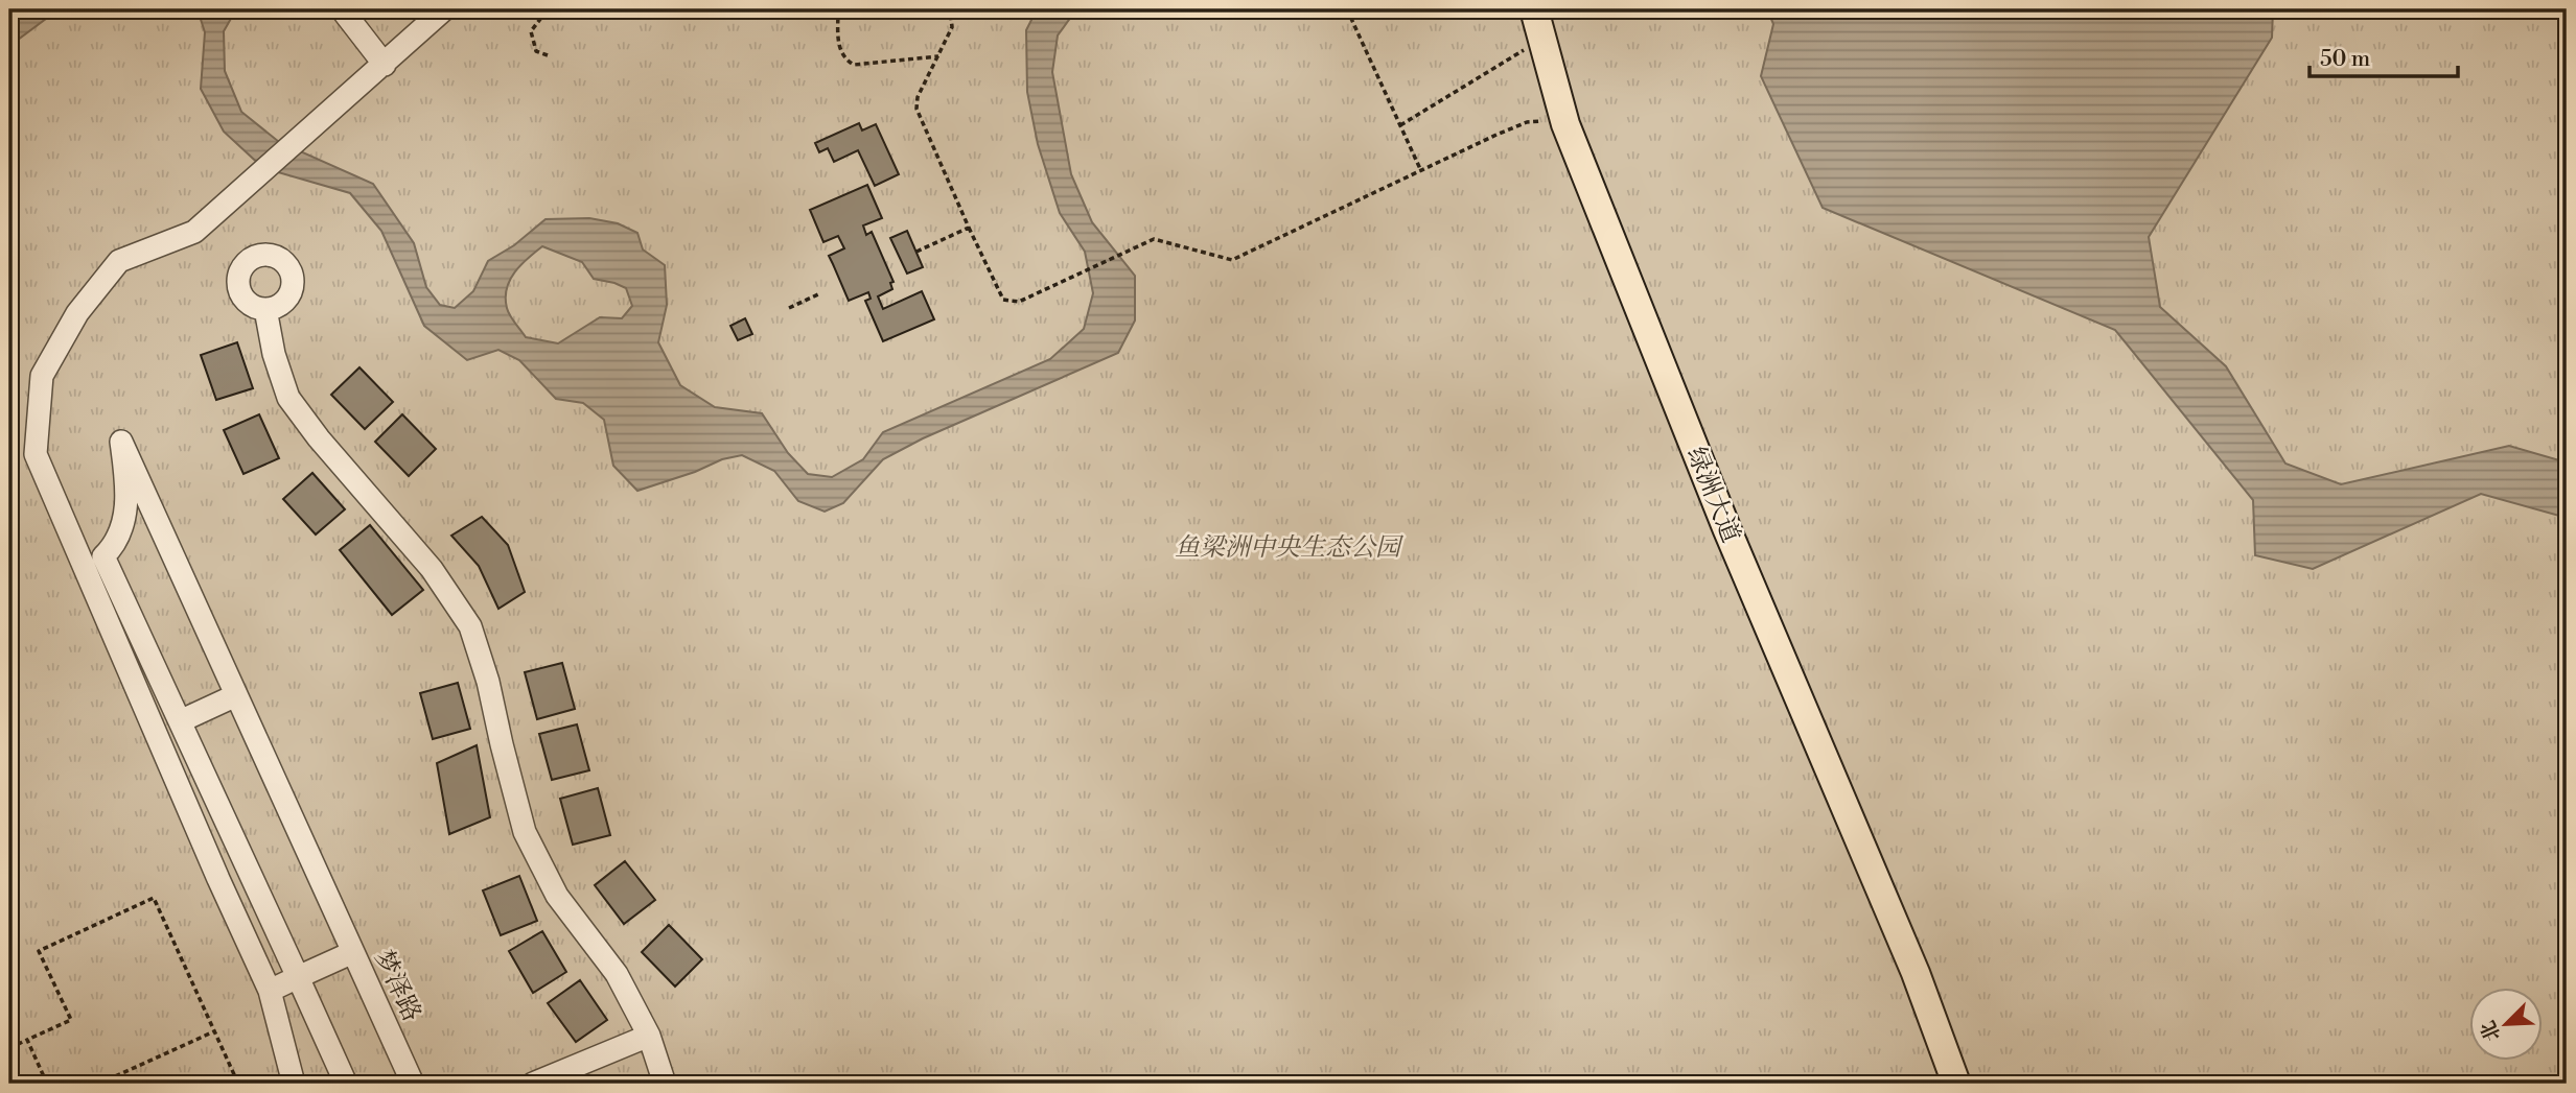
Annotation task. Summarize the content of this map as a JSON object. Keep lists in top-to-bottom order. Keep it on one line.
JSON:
{"streets":{"main road":["绿洲大道"],"street":["梦泽路"]},"parks":["鱼梁洲中央生态公园"],"scale_bar":"50 m","north":"bottom left"}
